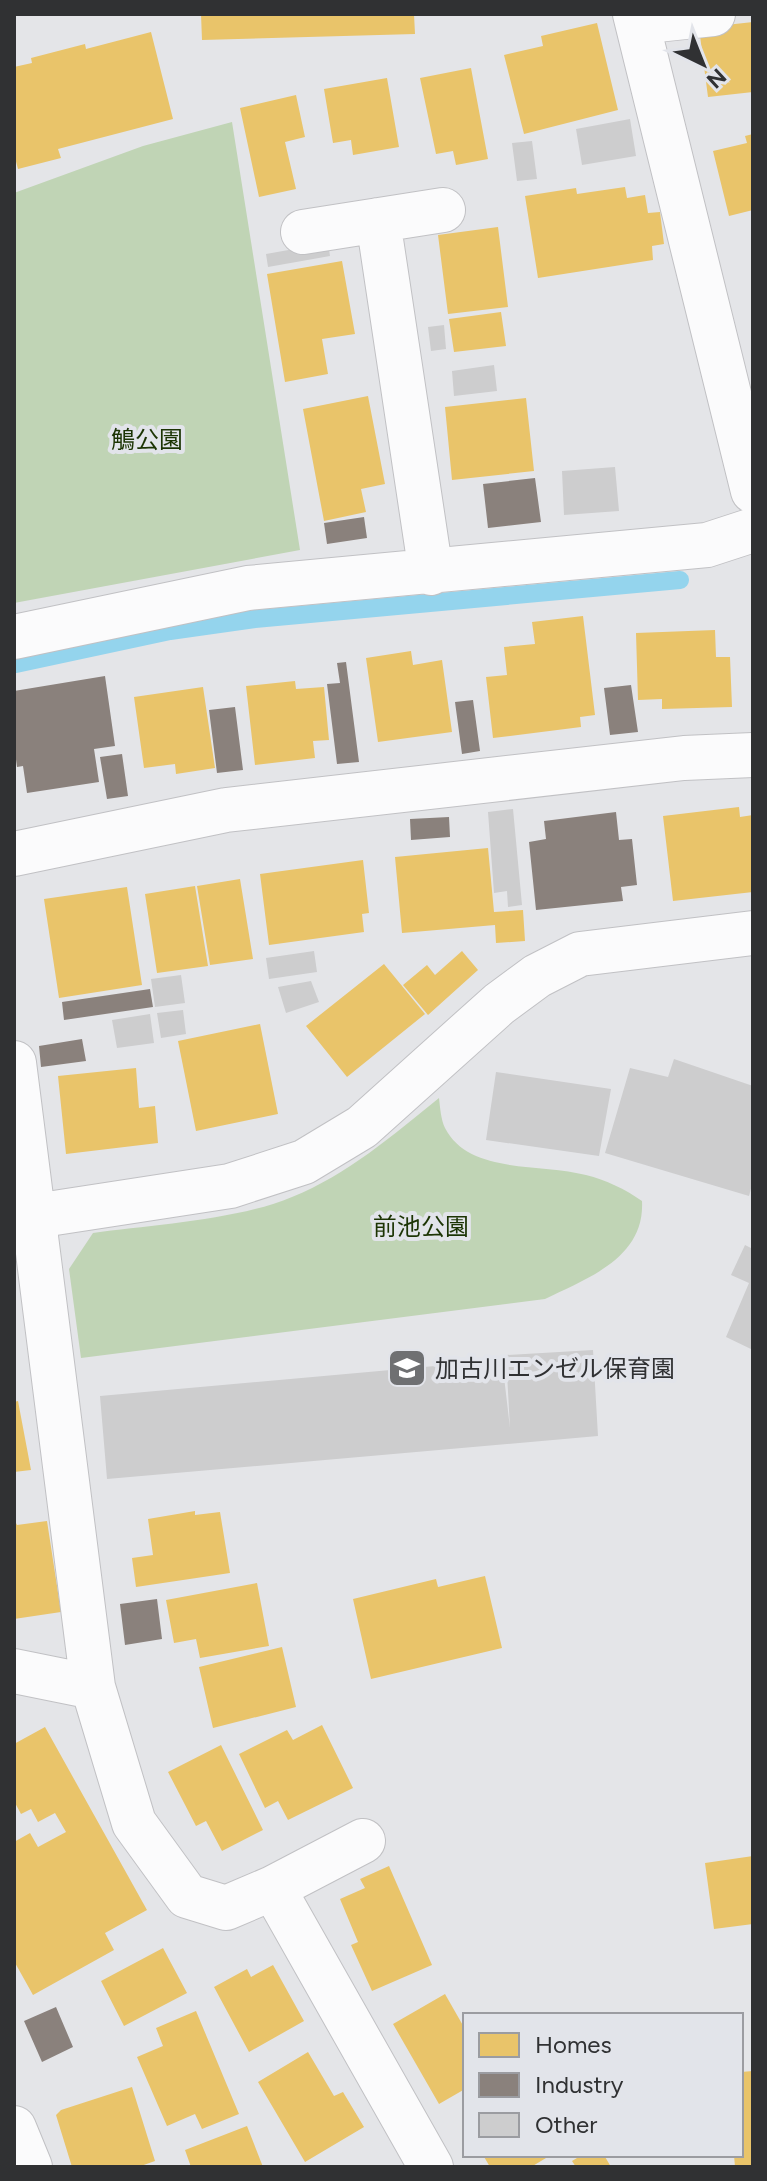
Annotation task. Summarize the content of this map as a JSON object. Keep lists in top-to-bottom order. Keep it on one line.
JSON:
{"parks":["鵤公園","前池公園"],"places":{"school or university":["加古川エンゼル保育園"]},"legend":["Homes","Industry","Other"],"north":"bottom right"}
